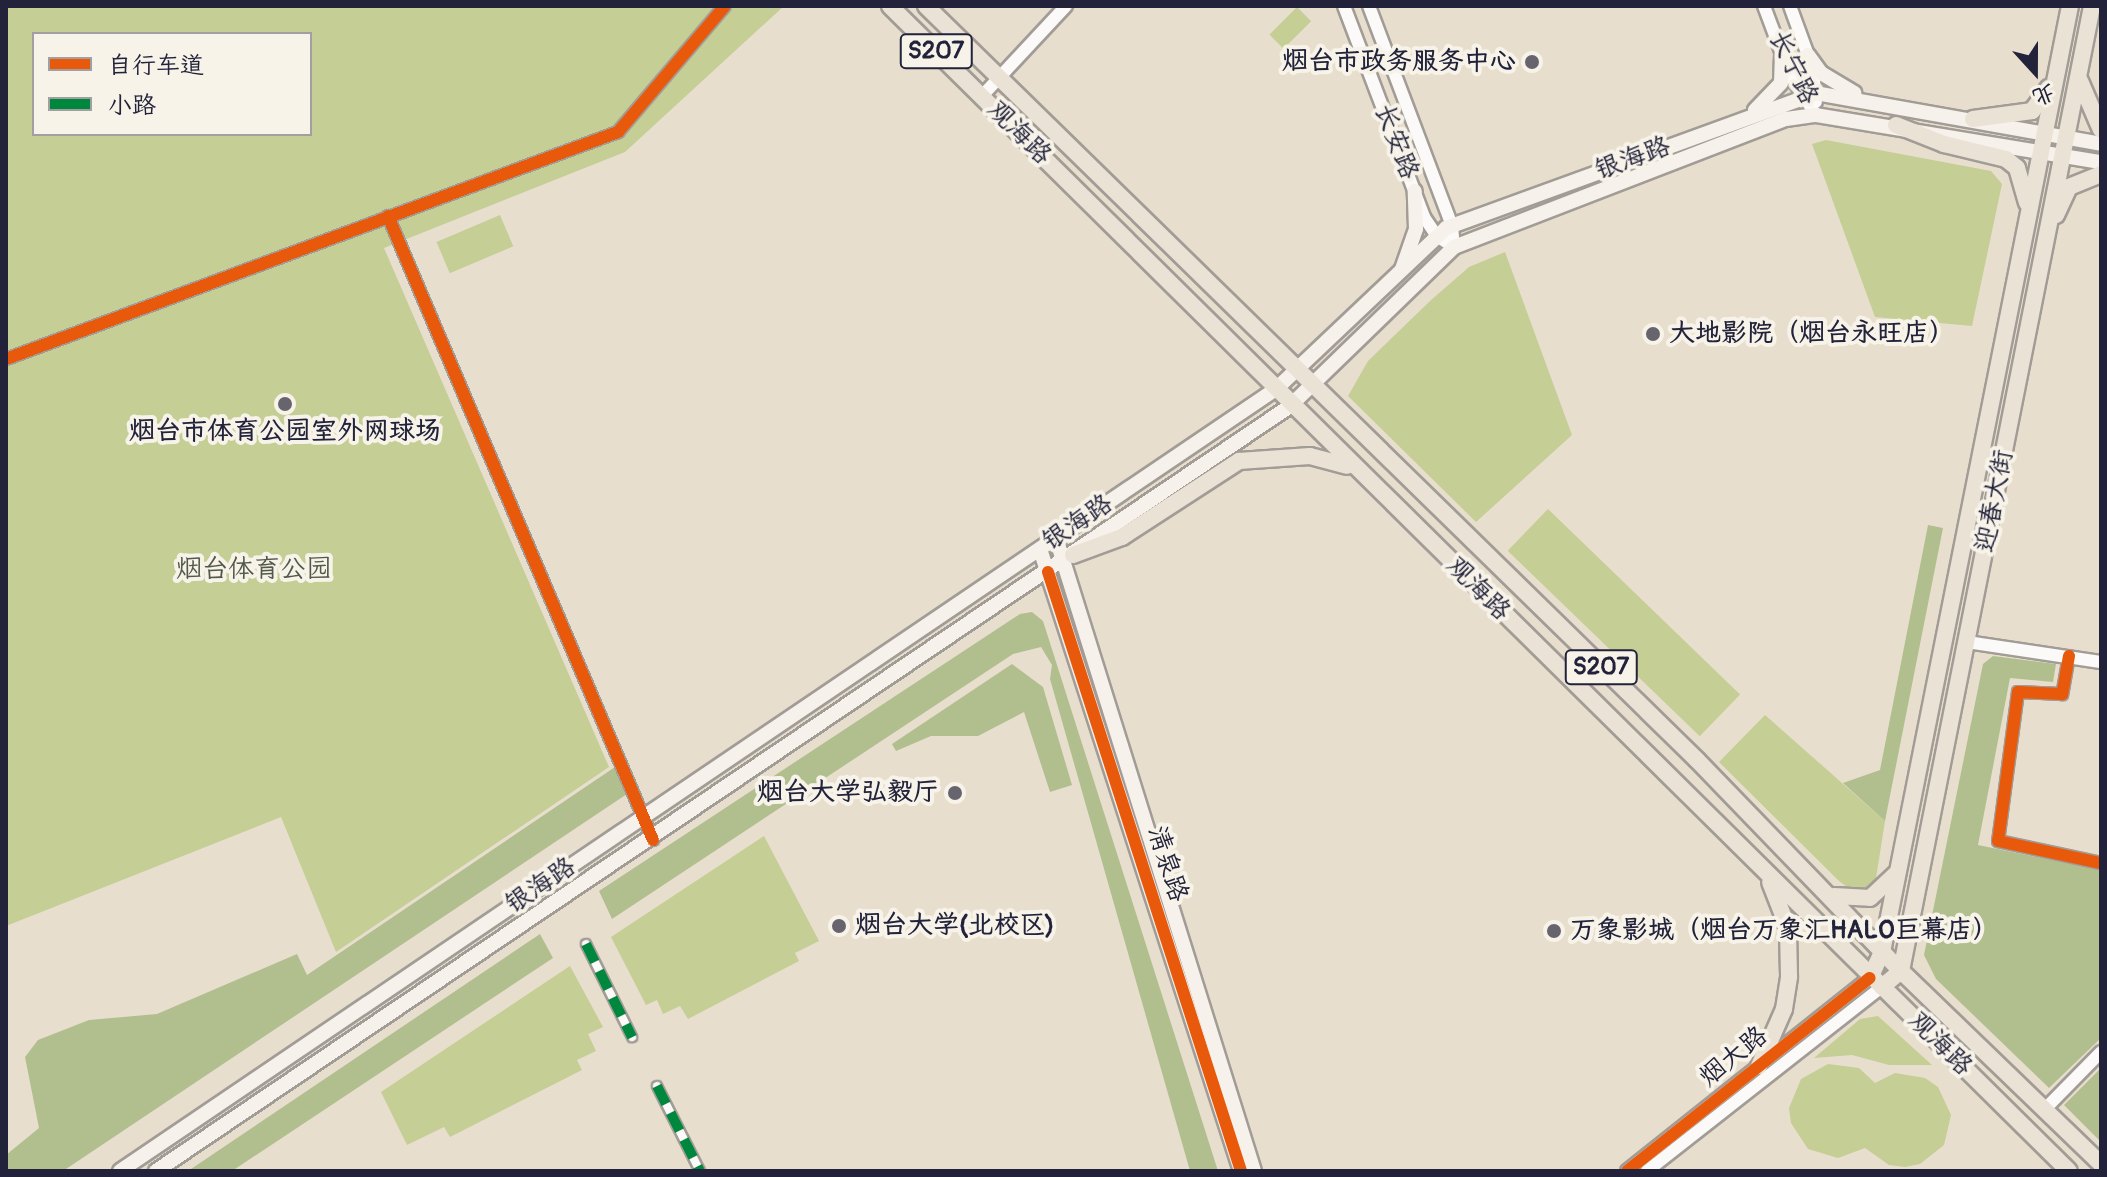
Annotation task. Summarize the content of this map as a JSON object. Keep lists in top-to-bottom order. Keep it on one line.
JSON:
{"streets":{"main road":["S207","观海路","银海路","迎春大街","清泉路"],"street":["长宁路","长安路","烟大路"]},"crossings":[["长宁路","银海路"],["观海路","银海路"],["观海路","迎春大街"],["观海路","烟大路"],["长安路","银海路"],["银海路","迎春大街"],["银海路","清泉路"],["迎春大街","烟大路"]],"parks":["烟台体育公园"],"places":["烟台市政务服务中心","大地影院（烟台永旺店）","烟台市体育公园室外网球场","烟台大学弘毅厅","烟台大学(北校区)","万象影城（烟台万象汇HALO巨幕店）"],"legend":["自行车道","小路"],"north":"bottom"}
